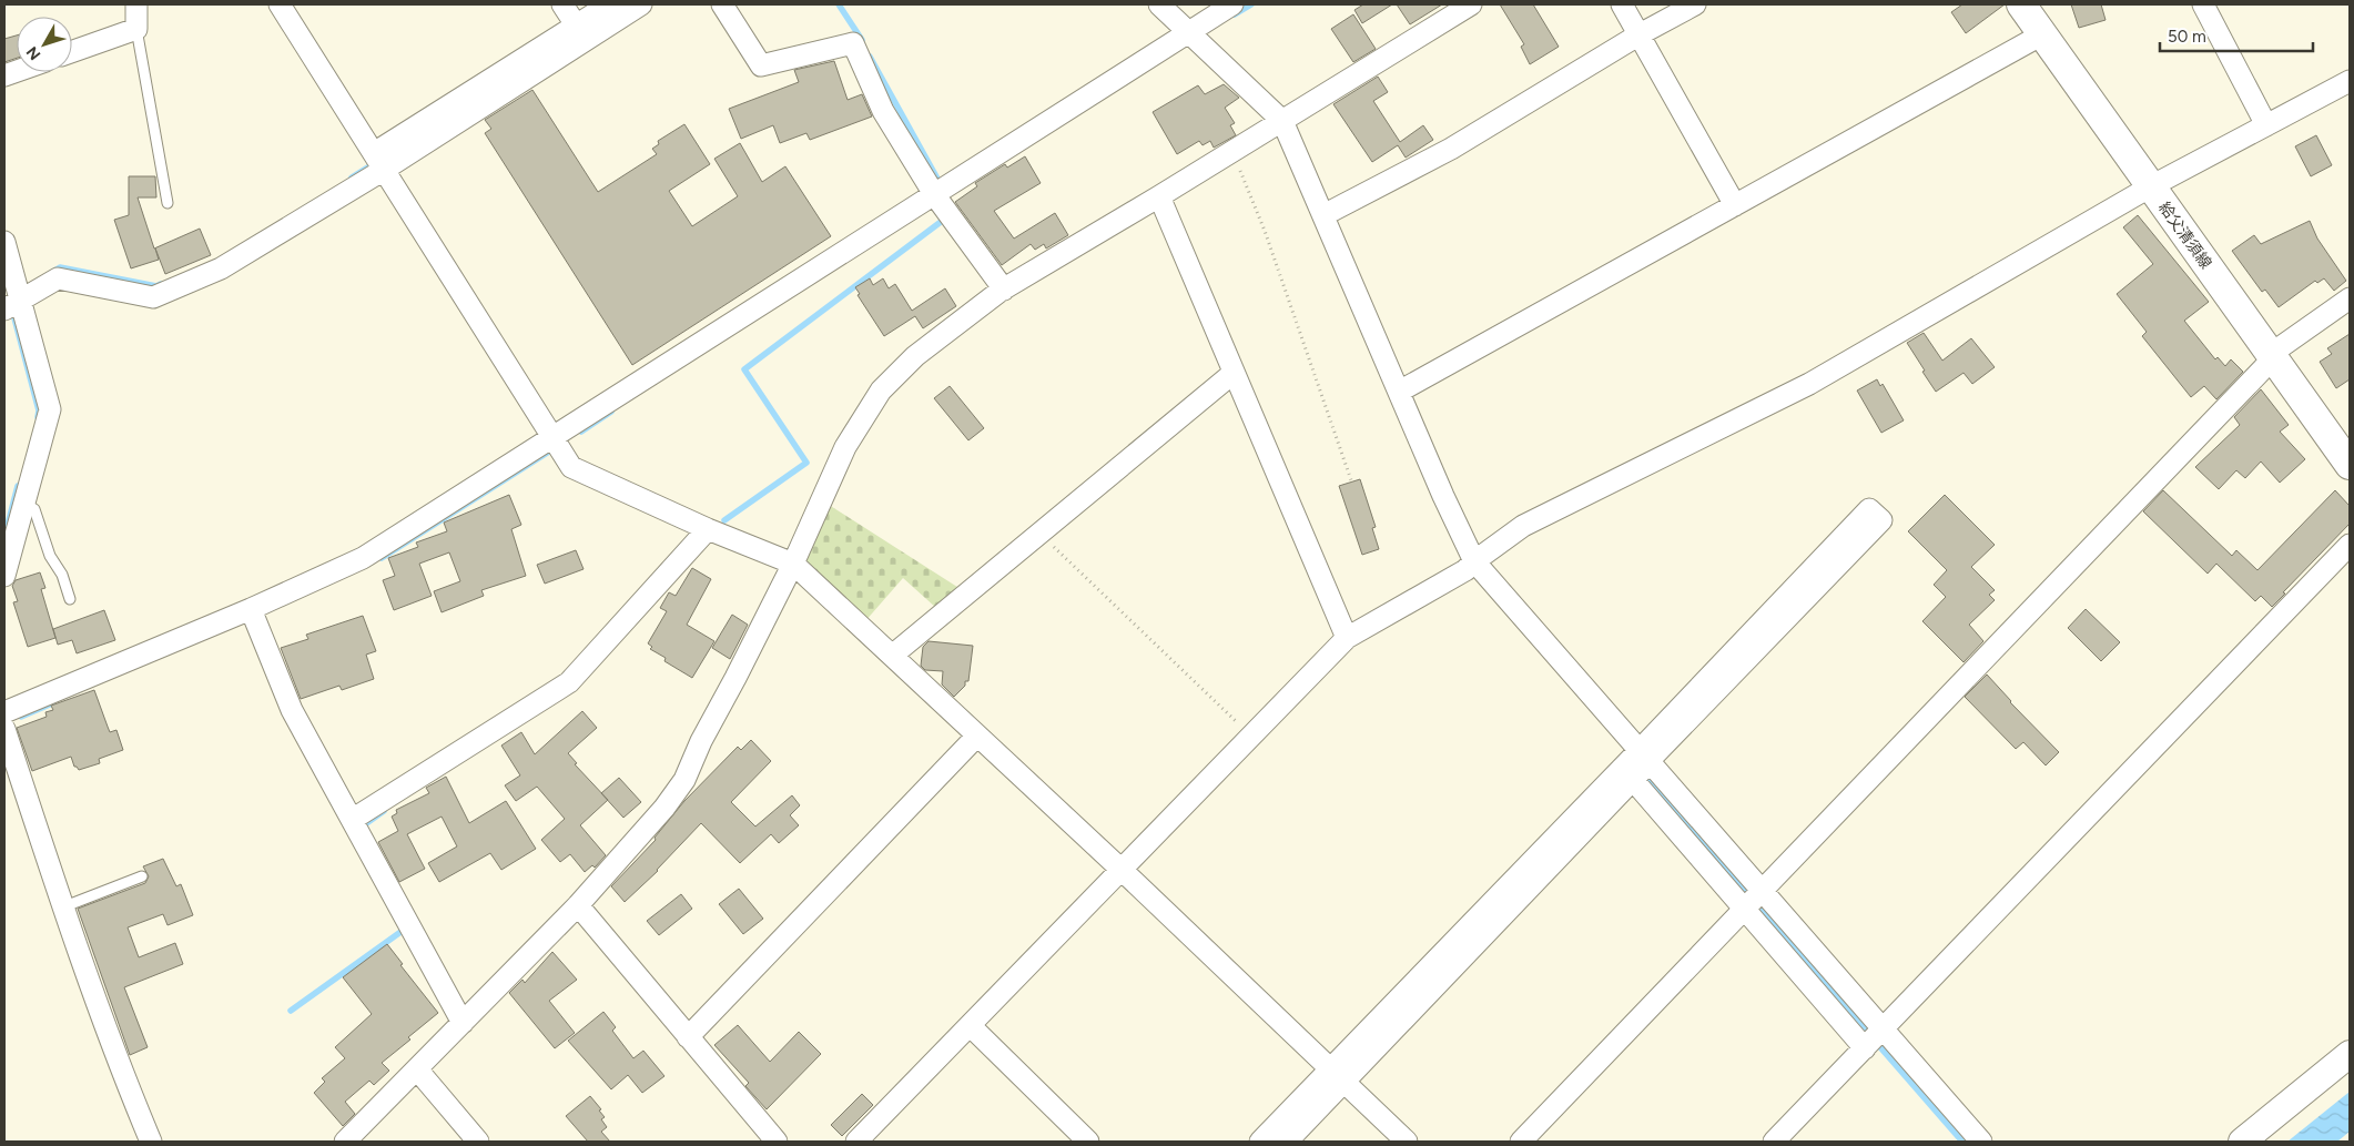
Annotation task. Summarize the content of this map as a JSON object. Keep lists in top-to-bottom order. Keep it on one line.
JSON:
{"streets":{"main road":["給父清須線"]},"scale_bar":"50 m","north":"bottom left"}
